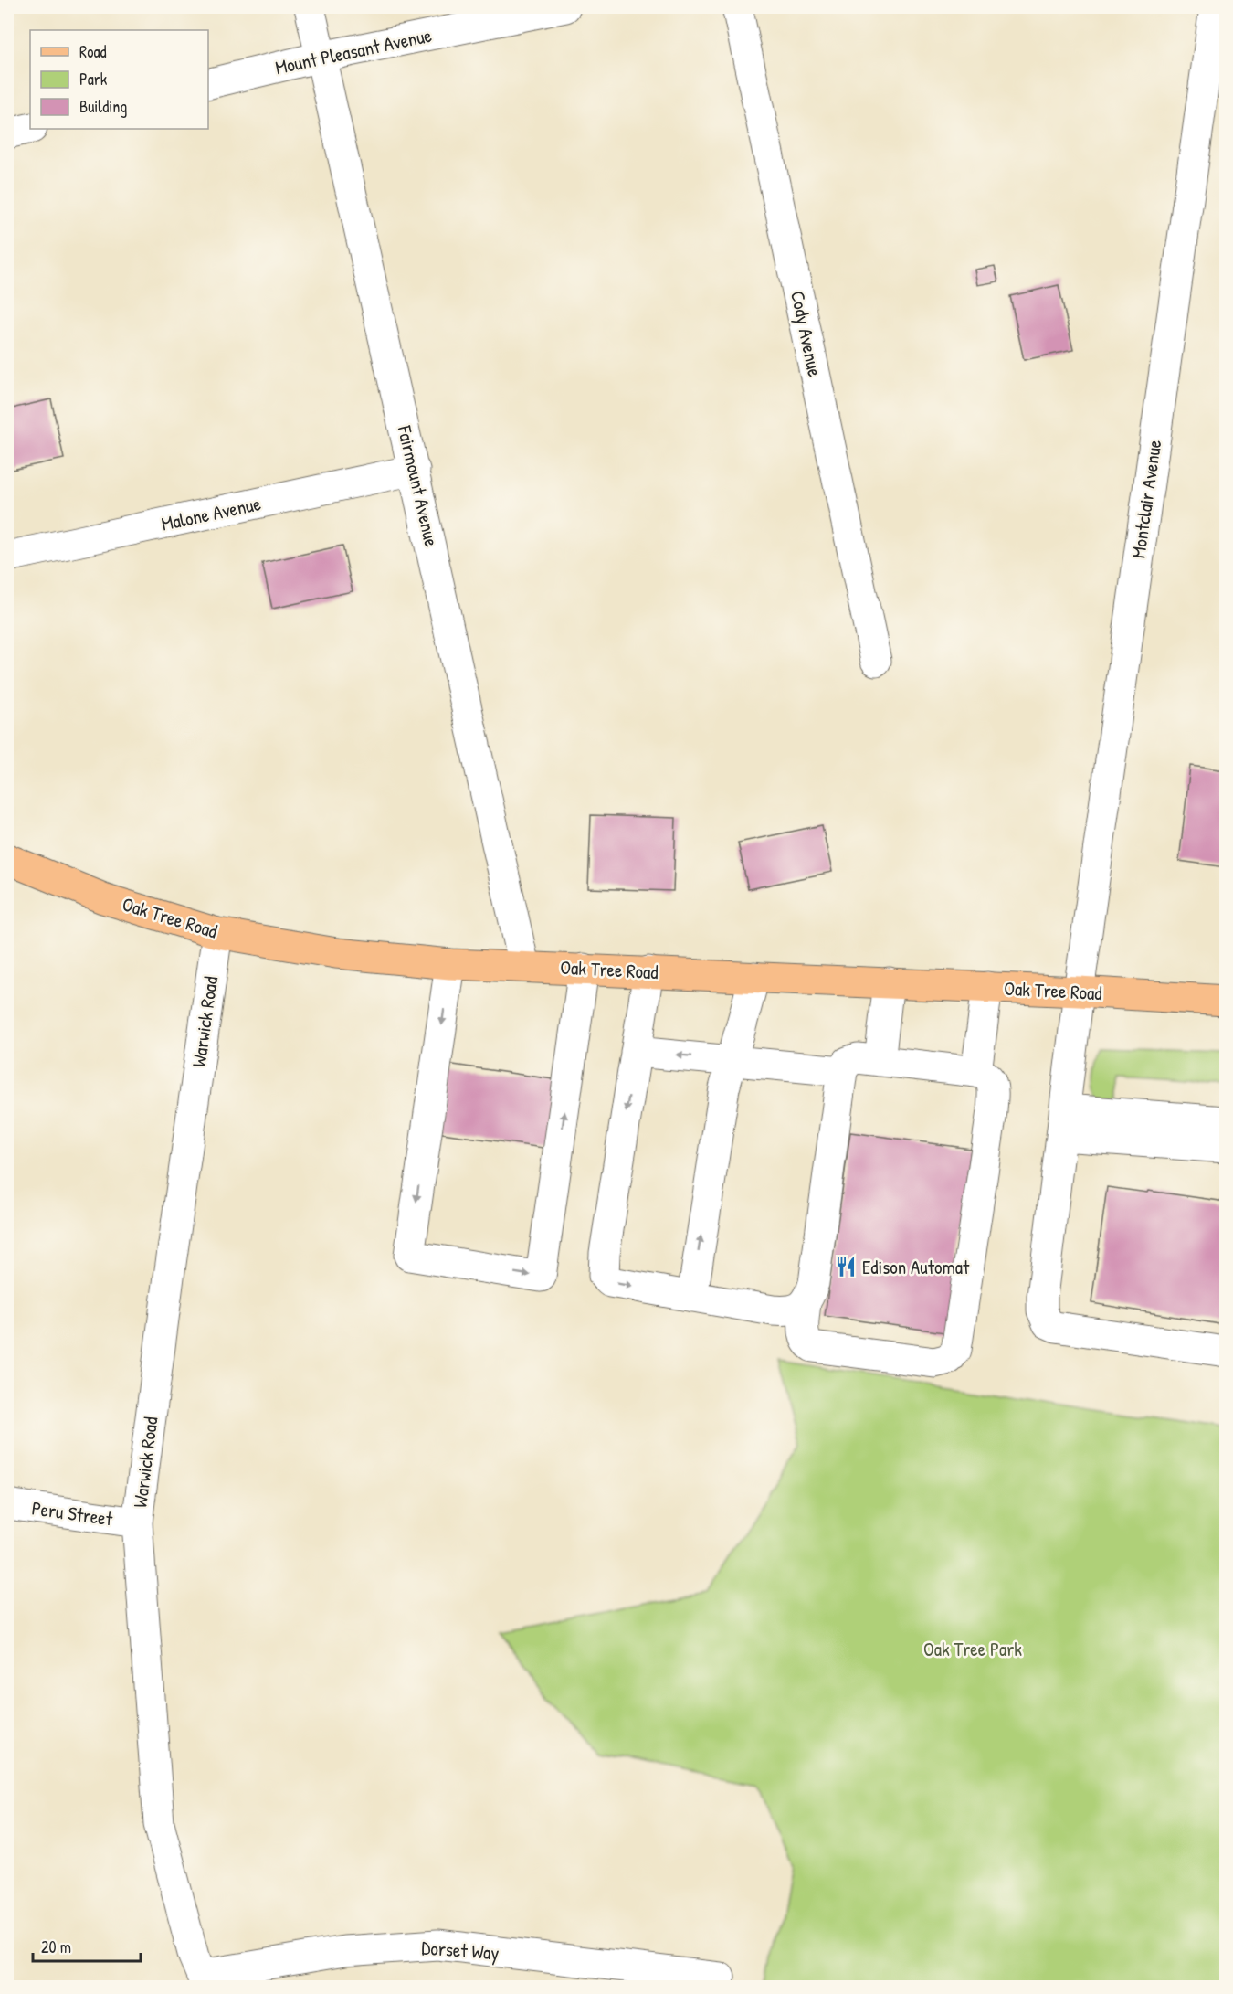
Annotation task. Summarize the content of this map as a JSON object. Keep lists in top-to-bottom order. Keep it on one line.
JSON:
{"streets":{"main road":["Oak Tree Road"],"street":["Mount Pleasant Avenue","Cody Avenue","Fairmount Avenue","Montclair Avenue","Malone Avenue","Warwick Road","Peru Street","Dorset Way"]},"crossings":[["Mount Pleasant Avenue","Fairmount Avenue"],["Fairmount Avenue","Malone Avenue"],["Fairmount Avenue","Oak Tree Road"],["Montclair Avenue","Oak Tree Road"],["Oak Tree Road","Warwick Road"],["Warwick Road","Peru Street"],["Warwick Road","Dorset Way"]],"parks":["Oak Tree Park"],"places":{"restaurant":["Edison Automat"]},"legend":["Road","Park","Building"],"scale_bar":"20 m"}
